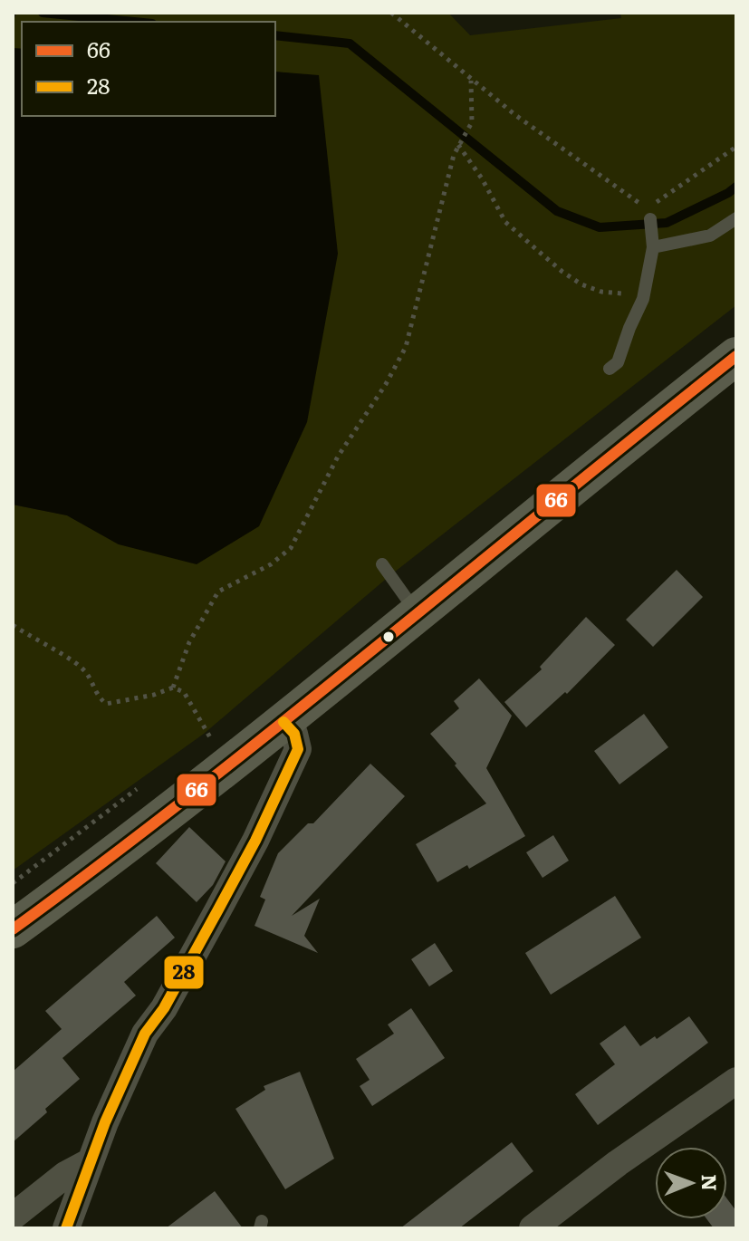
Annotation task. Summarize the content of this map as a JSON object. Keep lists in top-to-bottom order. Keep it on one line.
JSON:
{"lines":["transit line 66","transit line 28"],"legend":["66","28"],"north":"right"}
